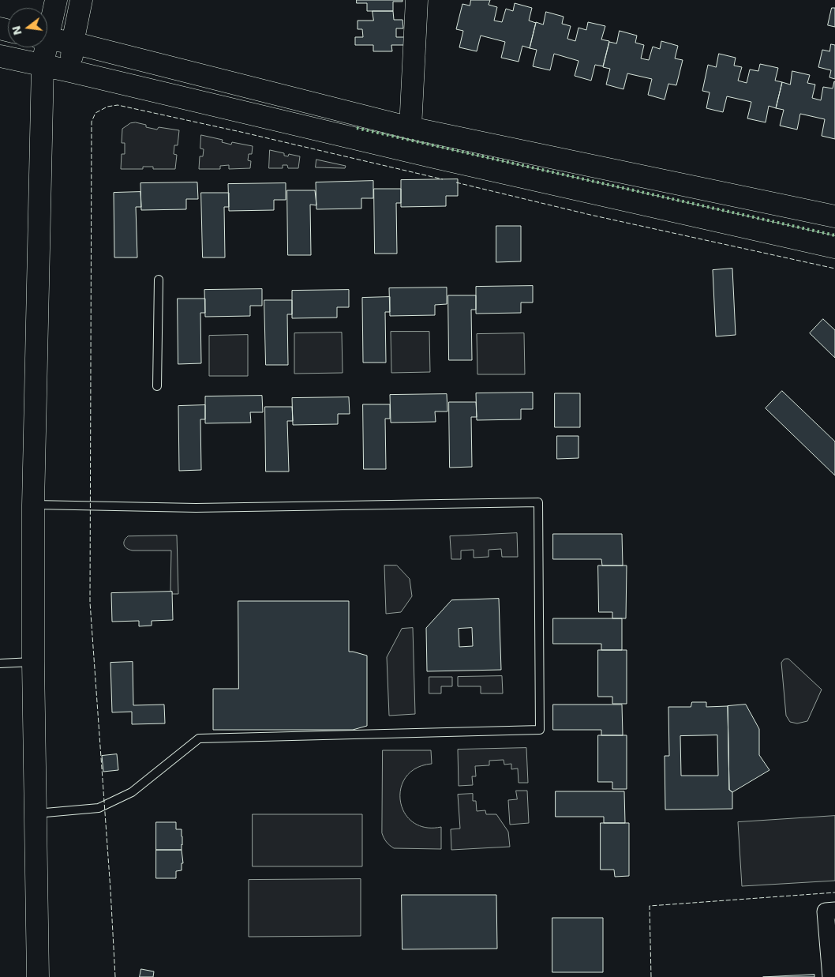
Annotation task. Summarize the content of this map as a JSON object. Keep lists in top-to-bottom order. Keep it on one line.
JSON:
{"north":"left"}
